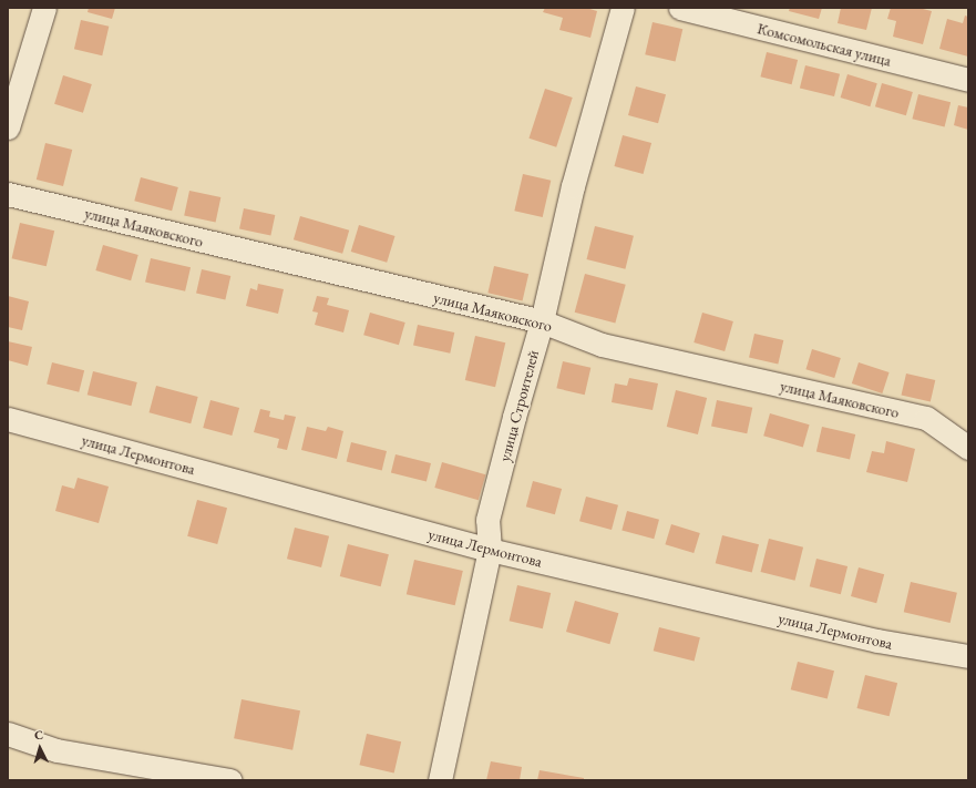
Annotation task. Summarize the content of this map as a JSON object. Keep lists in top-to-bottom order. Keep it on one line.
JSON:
{"streets":{"street":["Комсомольская улица","улица Маяковского","улица Строителей","улица Лермонтова"]},"crossings":[["улица Маяковского","улица Строителей"],["улица Строителей","улица Лермонтова"]],"north":"top"}
